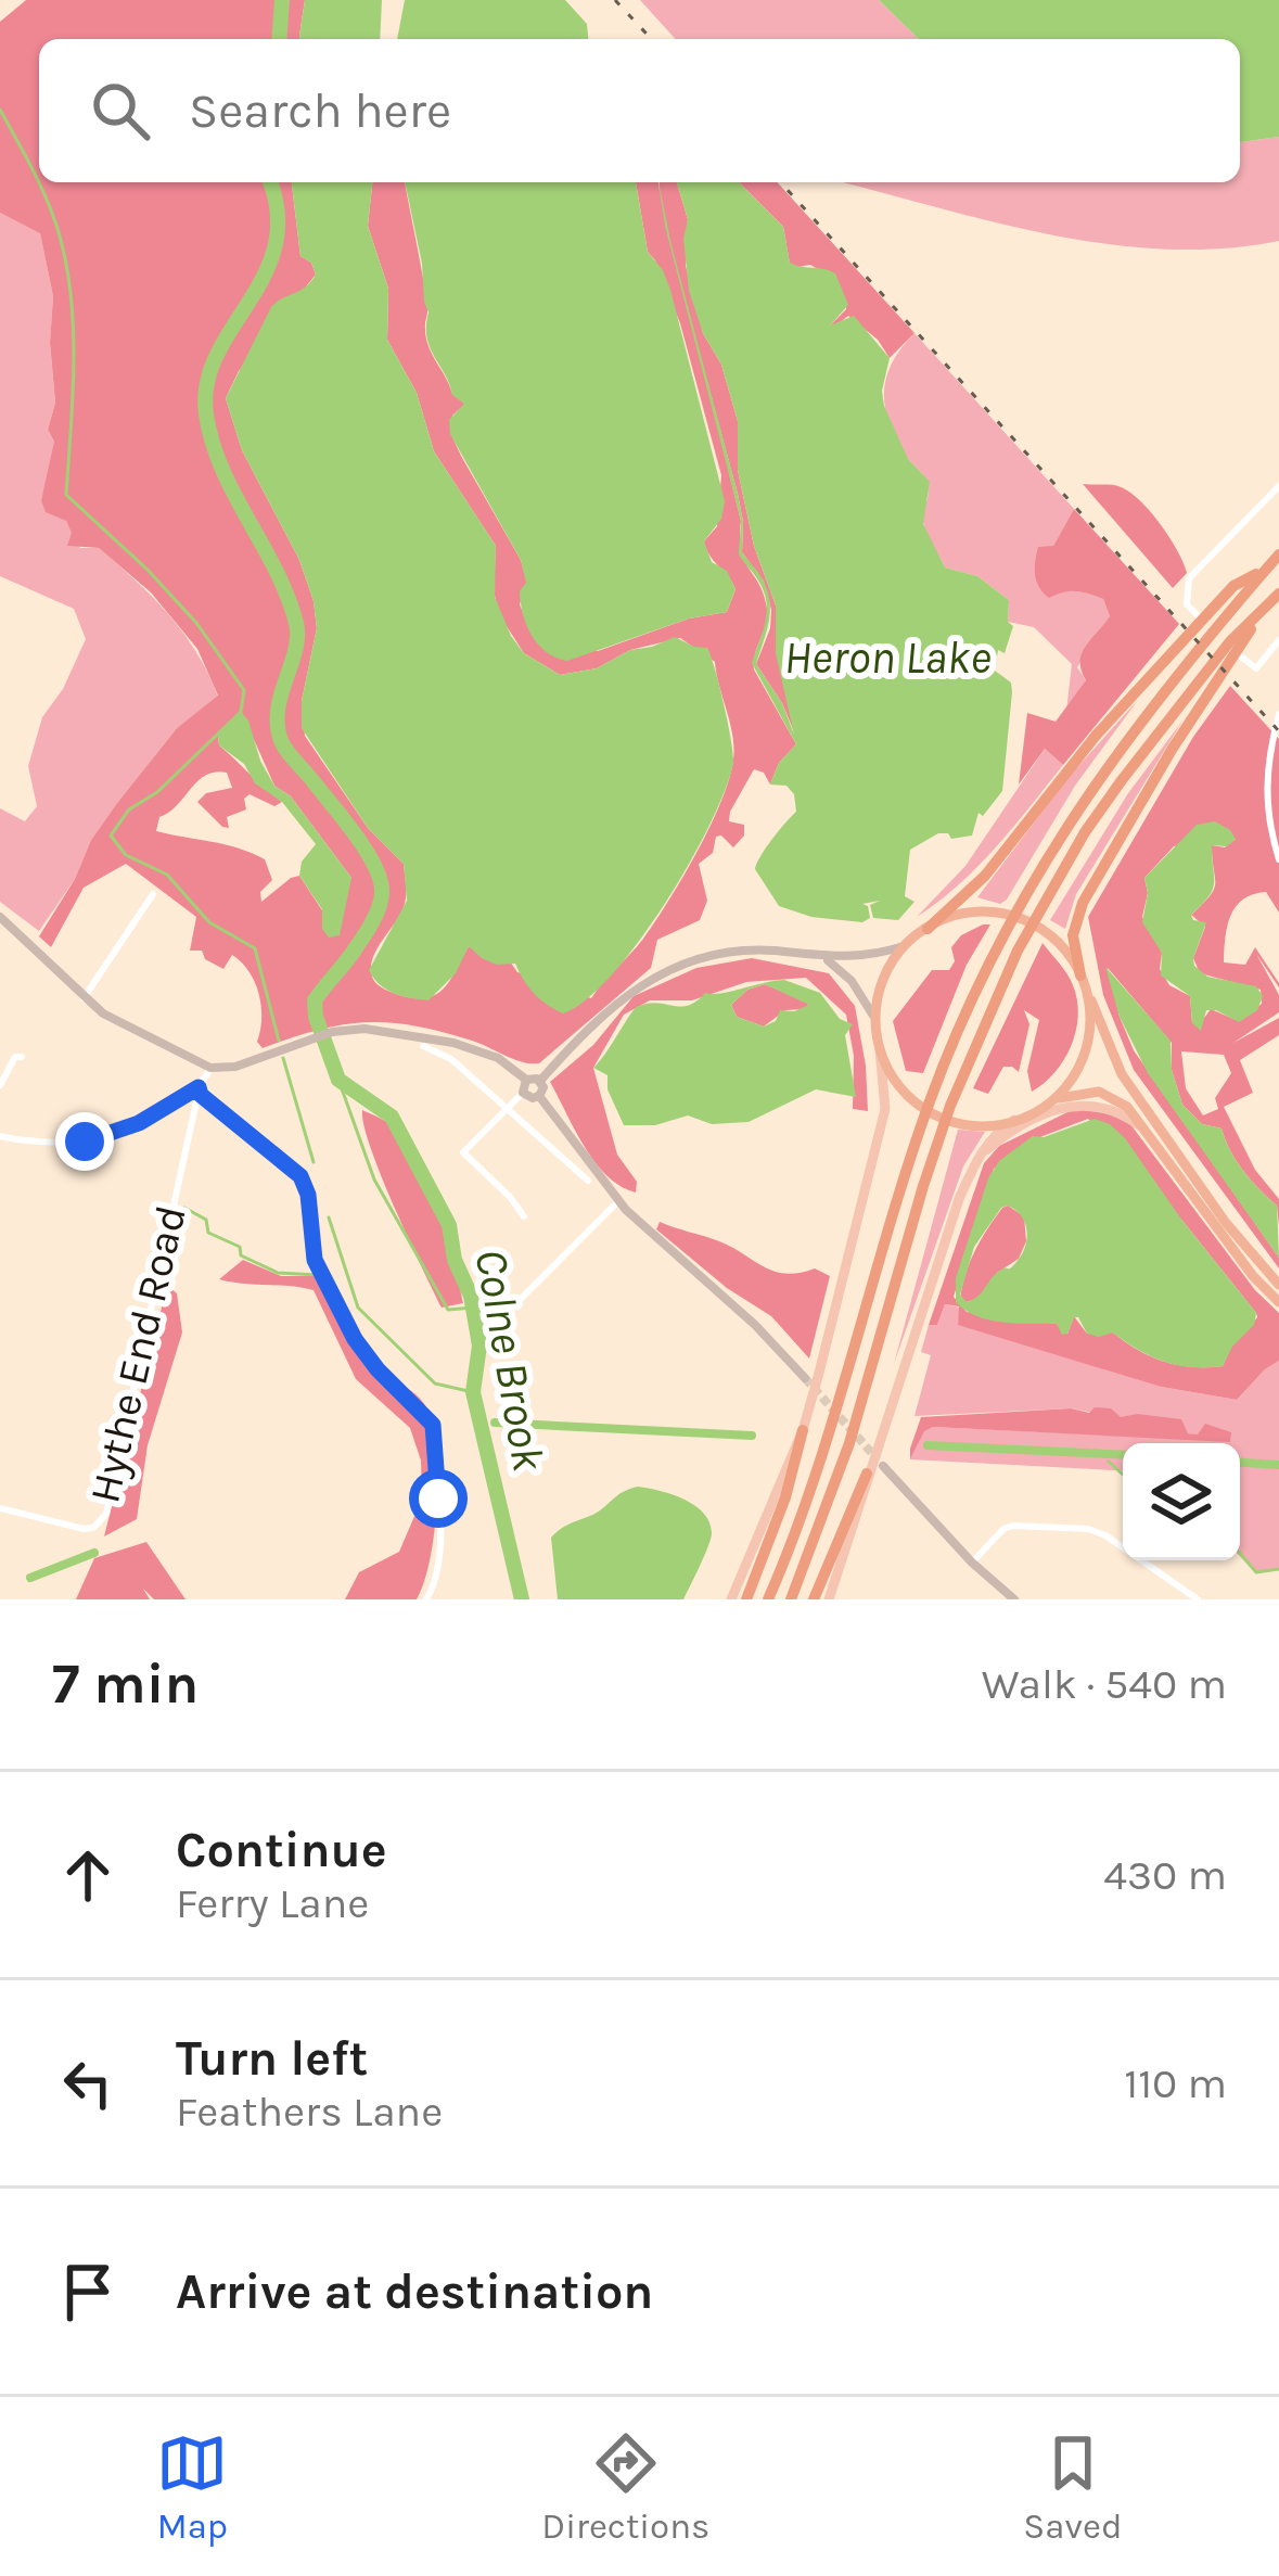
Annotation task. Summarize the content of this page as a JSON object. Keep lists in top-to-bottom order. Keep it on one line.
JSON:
{"streets":{"street":["Hythe End Road"]},"water":["Heron Lake","Colne Brook"],"page":{"search":"Search here","heading":["7 min","Walk · 540 m"],"list":[["Continue","Ferry Lane","430 m"],["Turn left","Feathers Lane","110 m"],"Arrive at destination"],"nav":["Map","Directions","Saved"]}}
